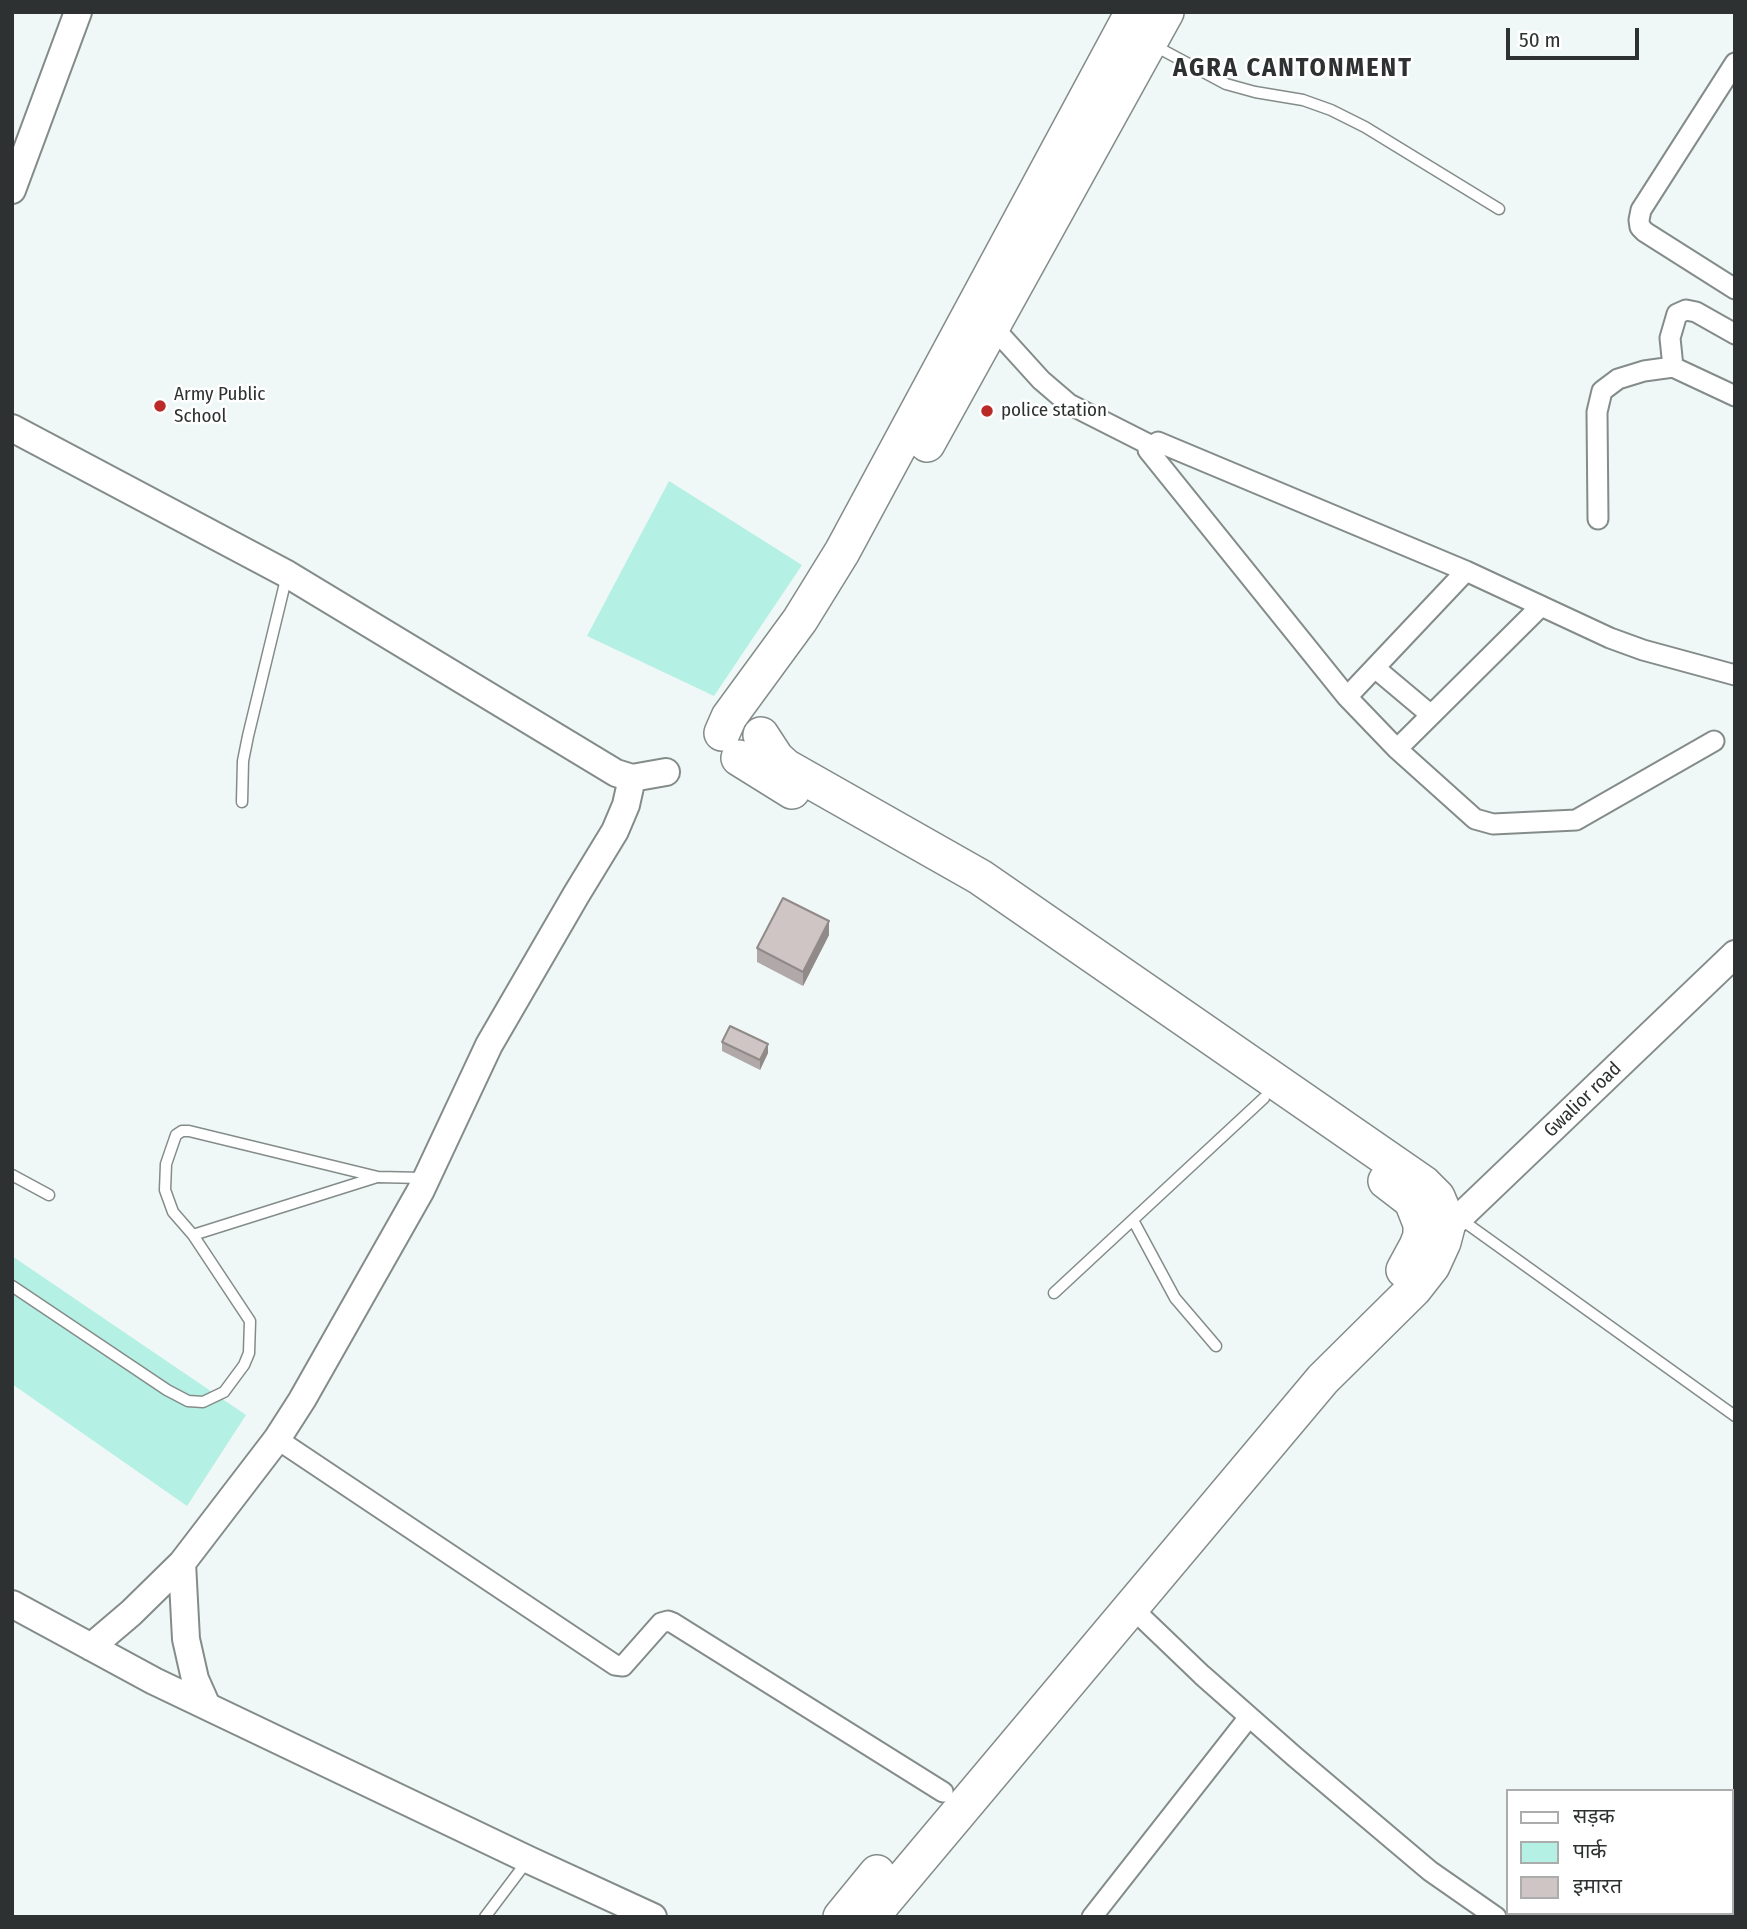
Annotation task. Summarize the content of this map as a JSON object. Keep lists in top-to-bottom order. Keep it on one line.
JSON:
{"streets":{"street":["Gwalior road"]},"districts":["AGRA CANTONMENT"],"places":["Army Public School","police station"],"legend":["सड़क","पार्क","इमारत"],"scale_bar":"50 m"}
